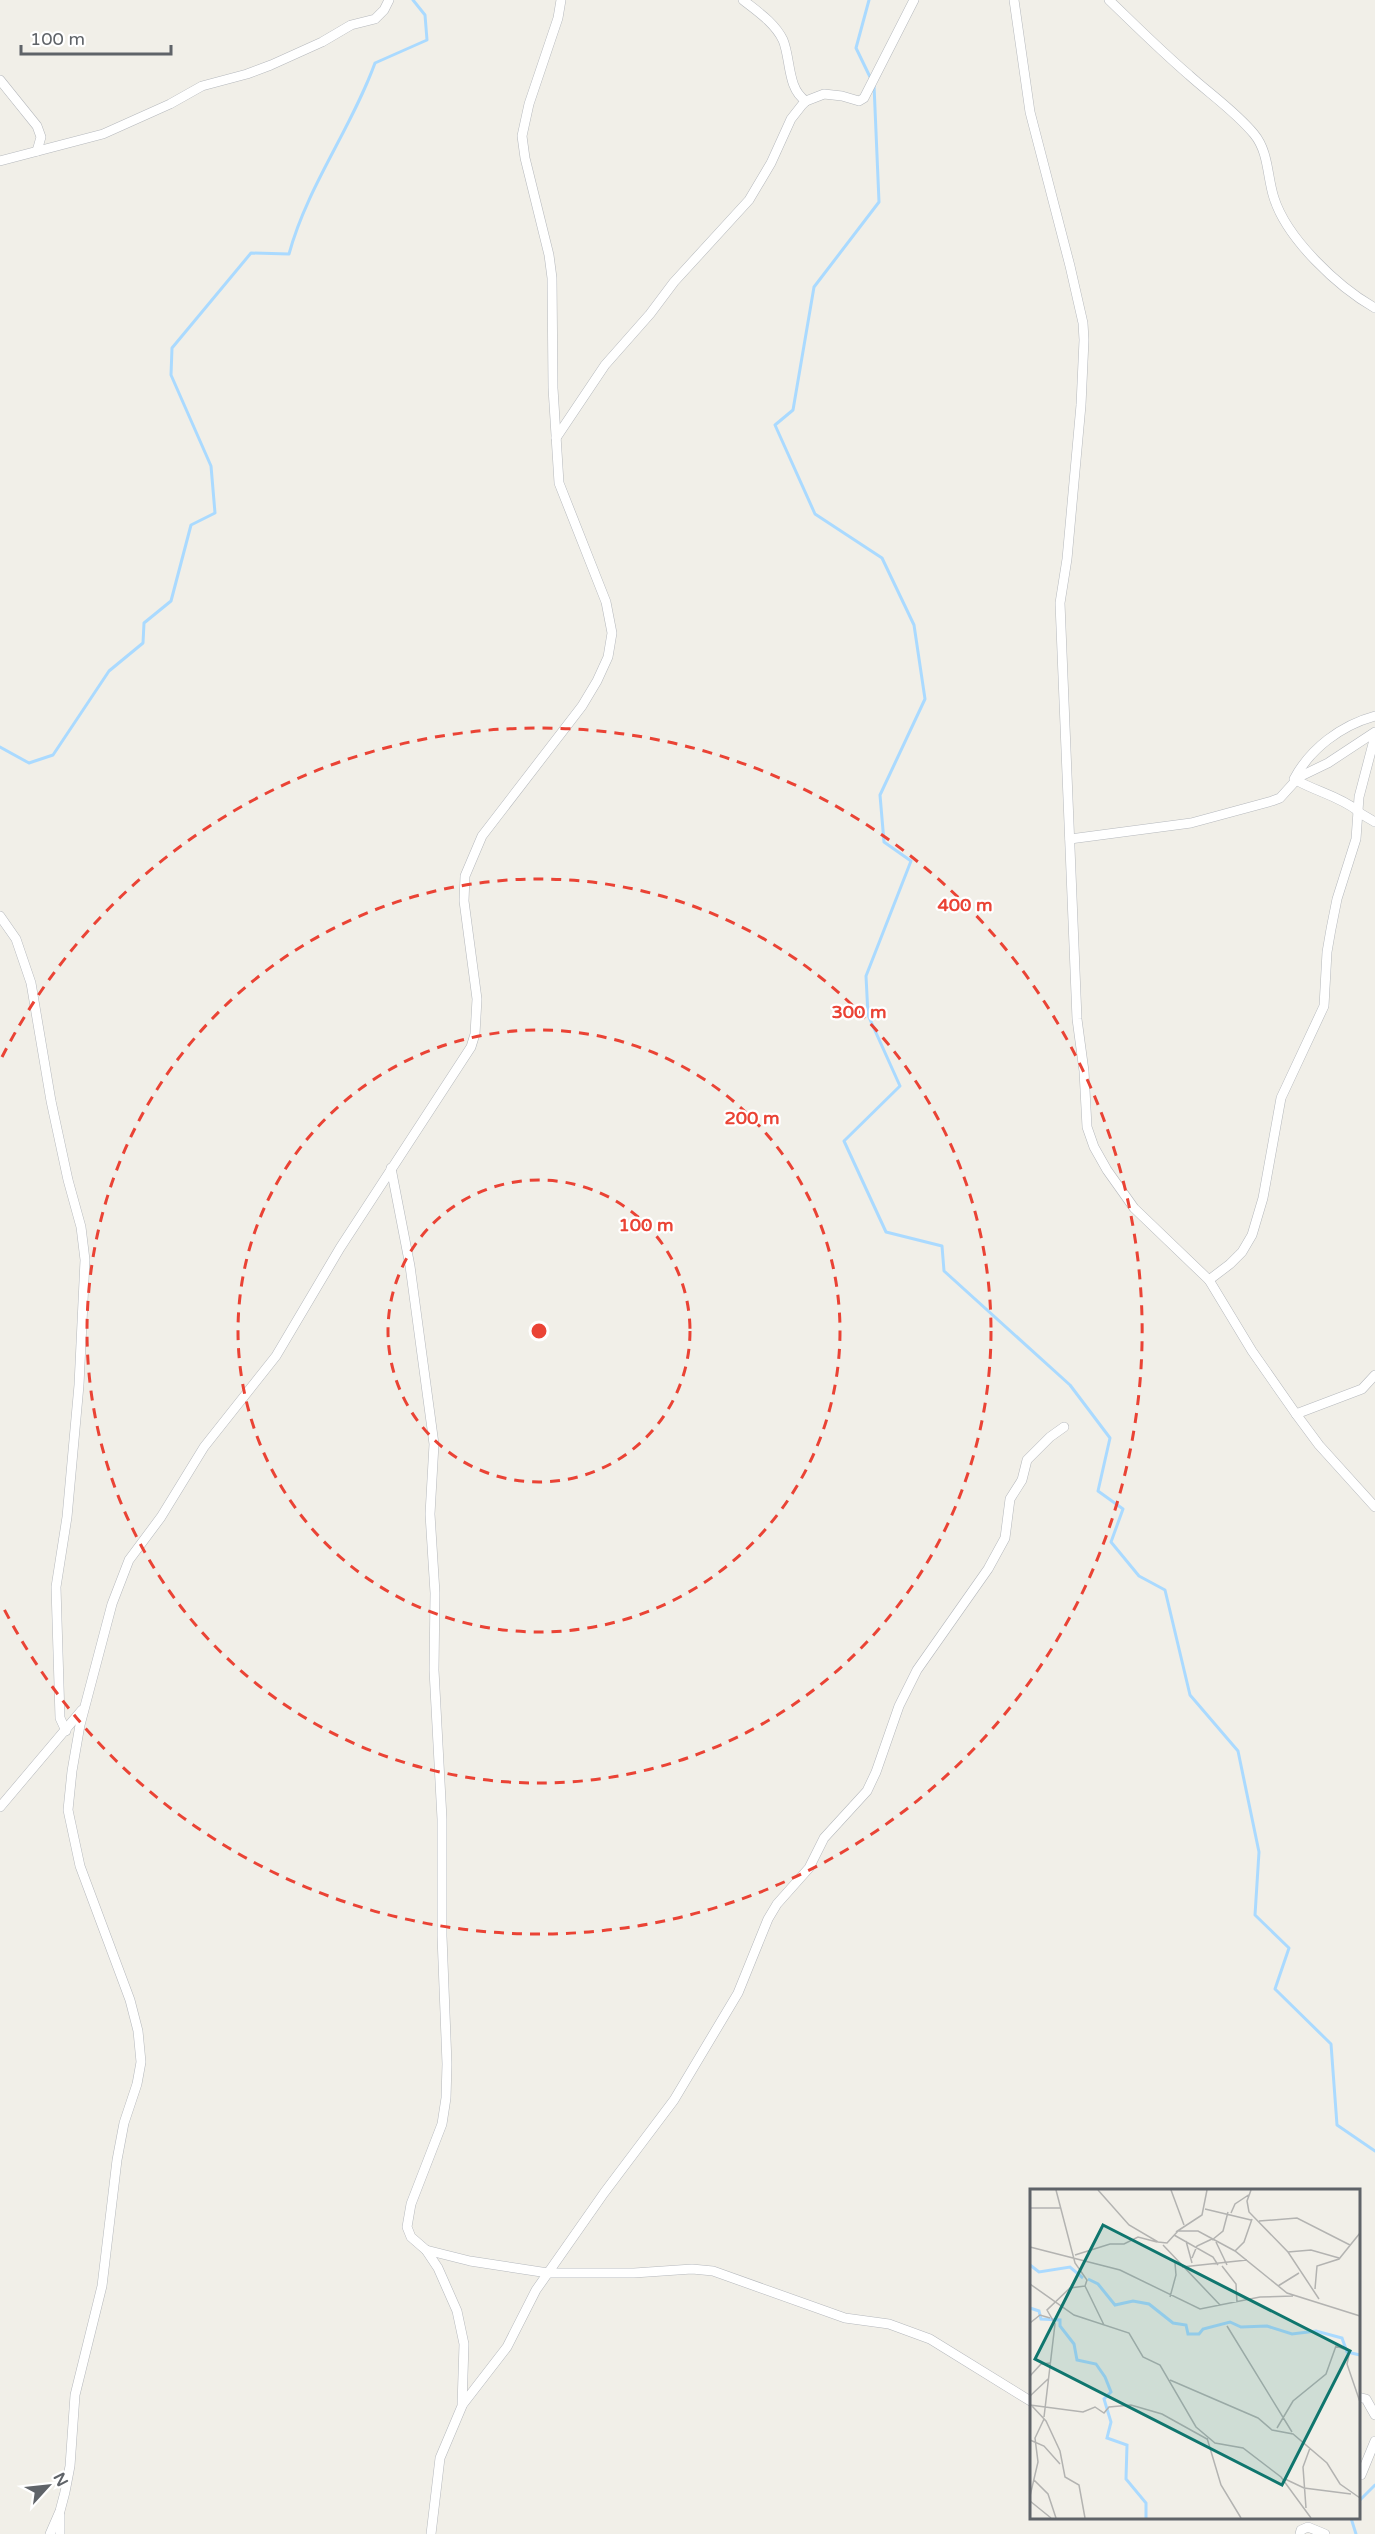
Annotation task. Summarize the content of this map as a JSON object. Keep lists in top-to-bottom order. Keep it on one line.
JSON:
{"scale_bar":"100 m","north":"top right","rings":["400 m","300 m","200 m","100 m"]}
